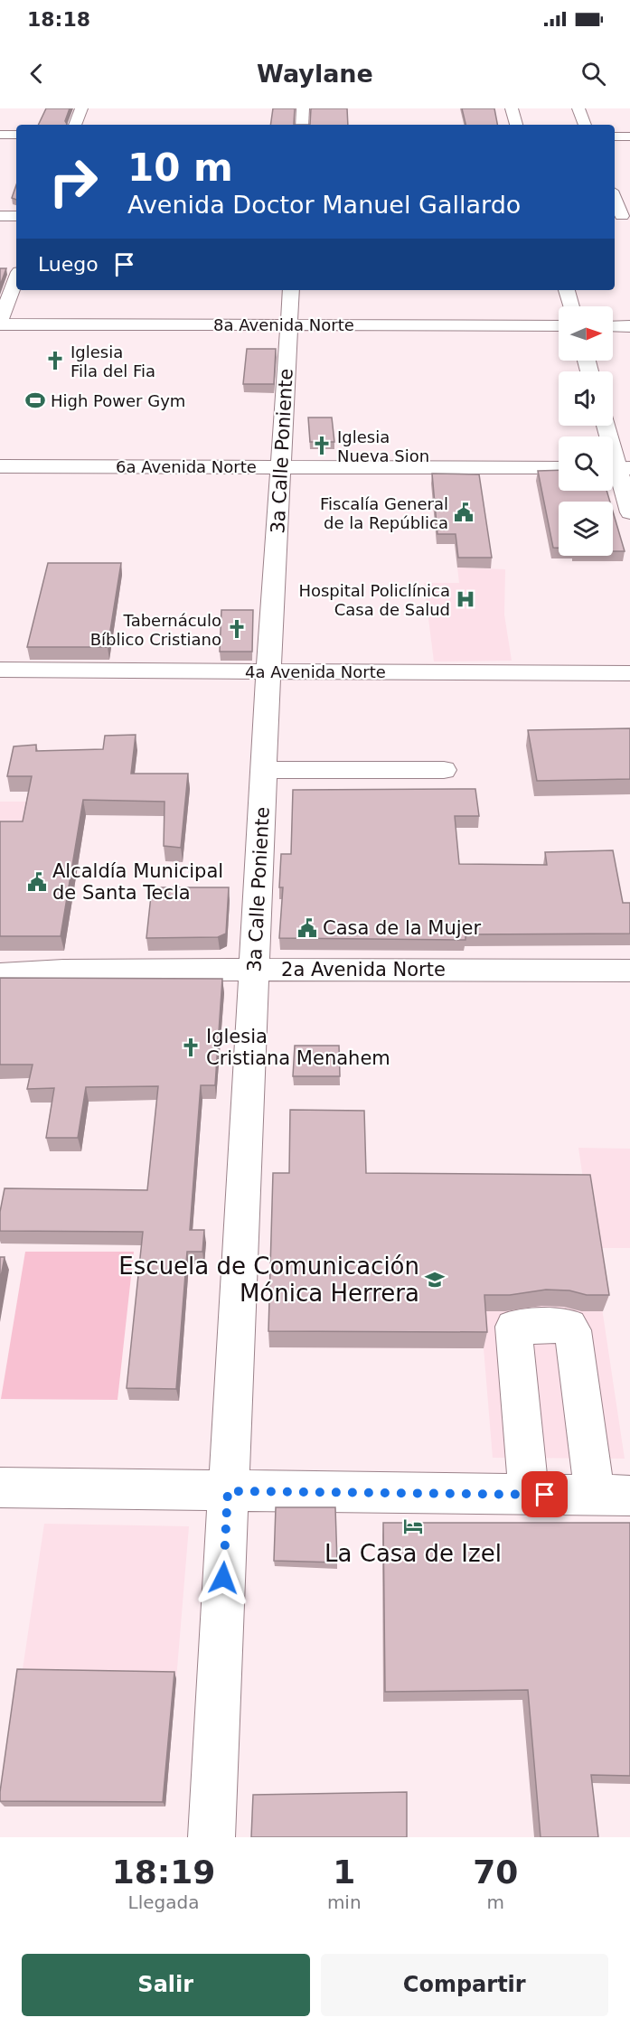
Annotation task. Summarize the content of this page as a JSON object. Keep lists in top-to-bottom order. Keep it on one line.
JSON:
{"streets":{"street":["8a Avenida Norte","3a Calle Poniente","6a Avenida Norte","4a Avenida Norte","2a Avenida Norte"]},"crossings":[["8a Avenida Norte","3a Calle Poniente"],["3a Calle Poniente","6a Avenida Norte"],["3a Calle Poniente","4a Avenida Norte"],["3a Calle Poniente","2a Avenida Norte"]],"places":{"church":["Iglesia Fila del Fia","Iglesia Nueva Sion","Tabernáculo Bíblico Cristiano","Iglesia Cristiana Menahem"],"sports":["High Power Gym"],"public building":["Fiscalía General de la República","Alcaldía Municipal de Santa Tecla","Casa de la Mujer"],"hospital":["Hospital Policlínica Casa de Salud"],"school or university":["Escuela de Comunicación Mónica Herrera"],"hotel":["La Casa de Izel"]},"north":"right","page":{"status":"18:18","header":"Waylane","turn":["10 m","Avenida Doctor Manuel Gallardo"],"then":"Luego","eta":["18:19","Llegada","1","min","70","m"],"buttons":["Salir","Compartir"]}}
